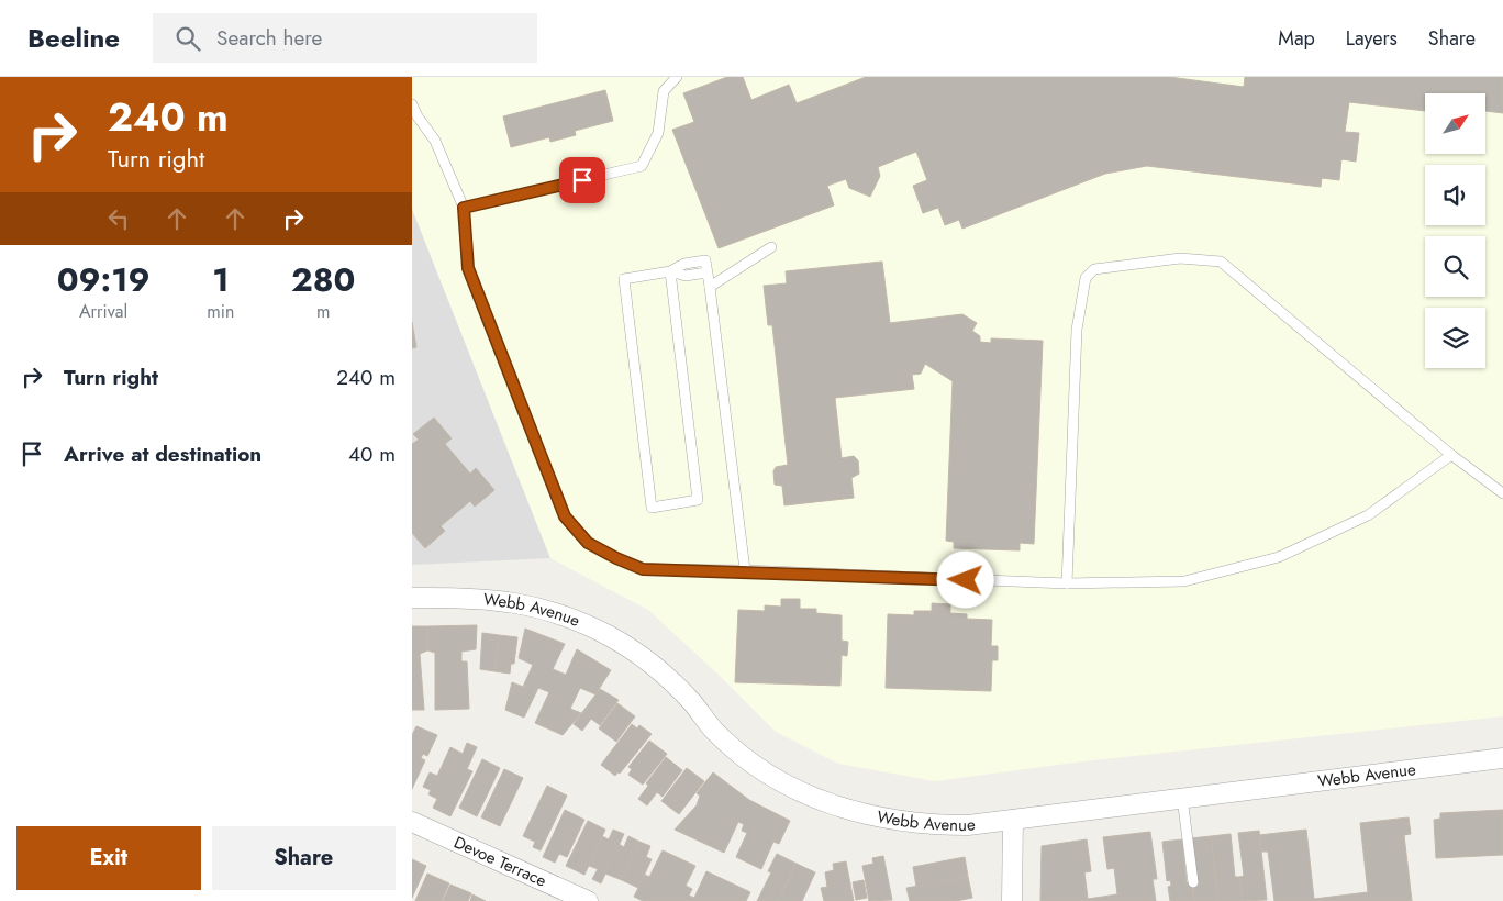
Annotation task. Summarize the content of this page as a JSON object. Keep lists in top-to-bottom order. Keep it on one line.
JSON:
{"streets":{"street":["Webb Avenue","Devoe Terrace"]},"north":"top right","page":{"header":"Beeline","search":"Search here","nav":["Map","Layers","Share"],"turn":["240 m","Turn right"],"eta":["09:19","Arrival","1","min","280","m"],"list":[{"name":"Turn right","value":"240 m"},{"name":"Arrive at destination","value":"40 m"}],"buttons":["Exit","Share"]}}
